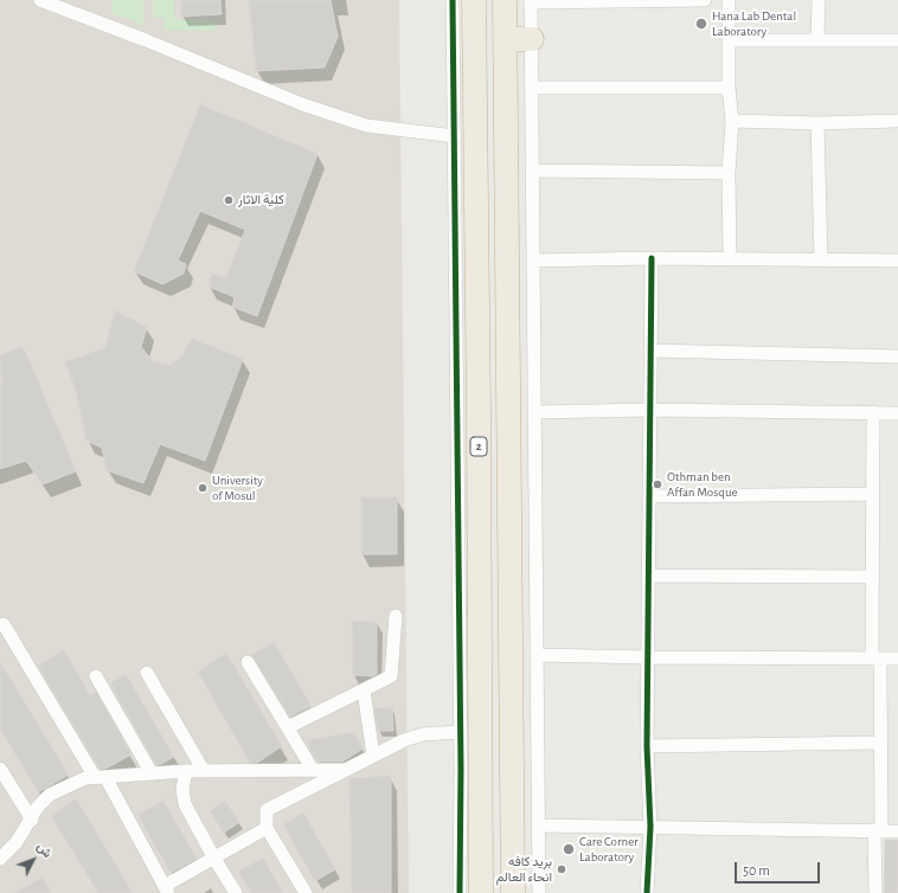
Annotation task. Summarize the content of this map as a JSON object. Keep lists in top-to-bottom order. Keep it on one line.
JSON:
{"streets":{"highway":["2"]},"places":["Hana Lab Dental Laboratory","كلية الاثار","Othman ben Affan Mosque","University of Mosul","Care Corner Laboratory","بريد كافه انحاء العالم"],"scale_bar":"50 m","north":"top right"}
